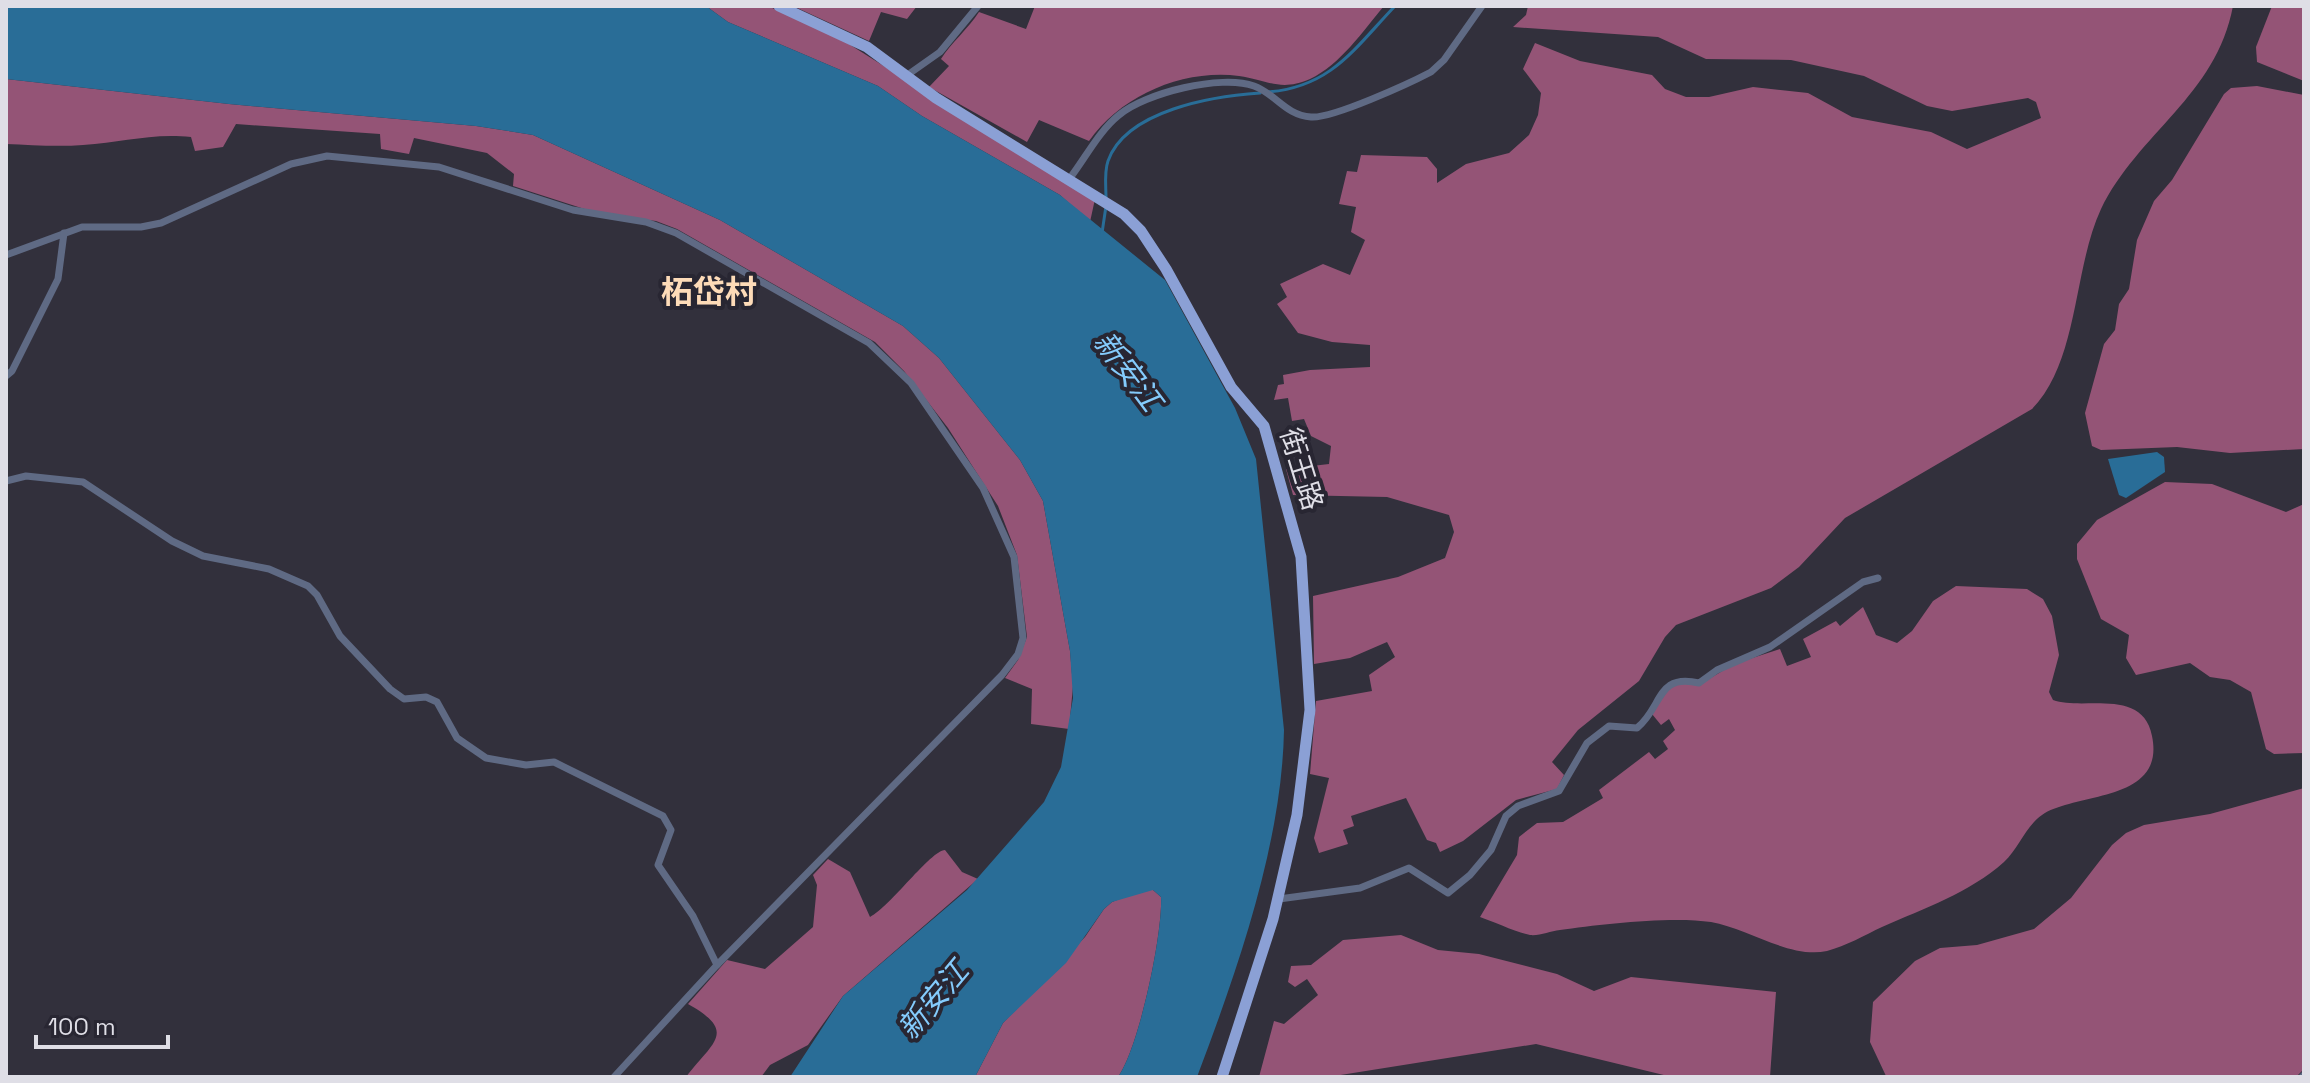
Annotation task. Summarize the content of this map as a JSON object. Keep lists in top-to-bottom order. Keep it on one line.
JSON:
{"streets":{"main road":["街王路"]},"districts":["柘岱村"],"water":["新安江"],"scale_bar":"100 m"}
